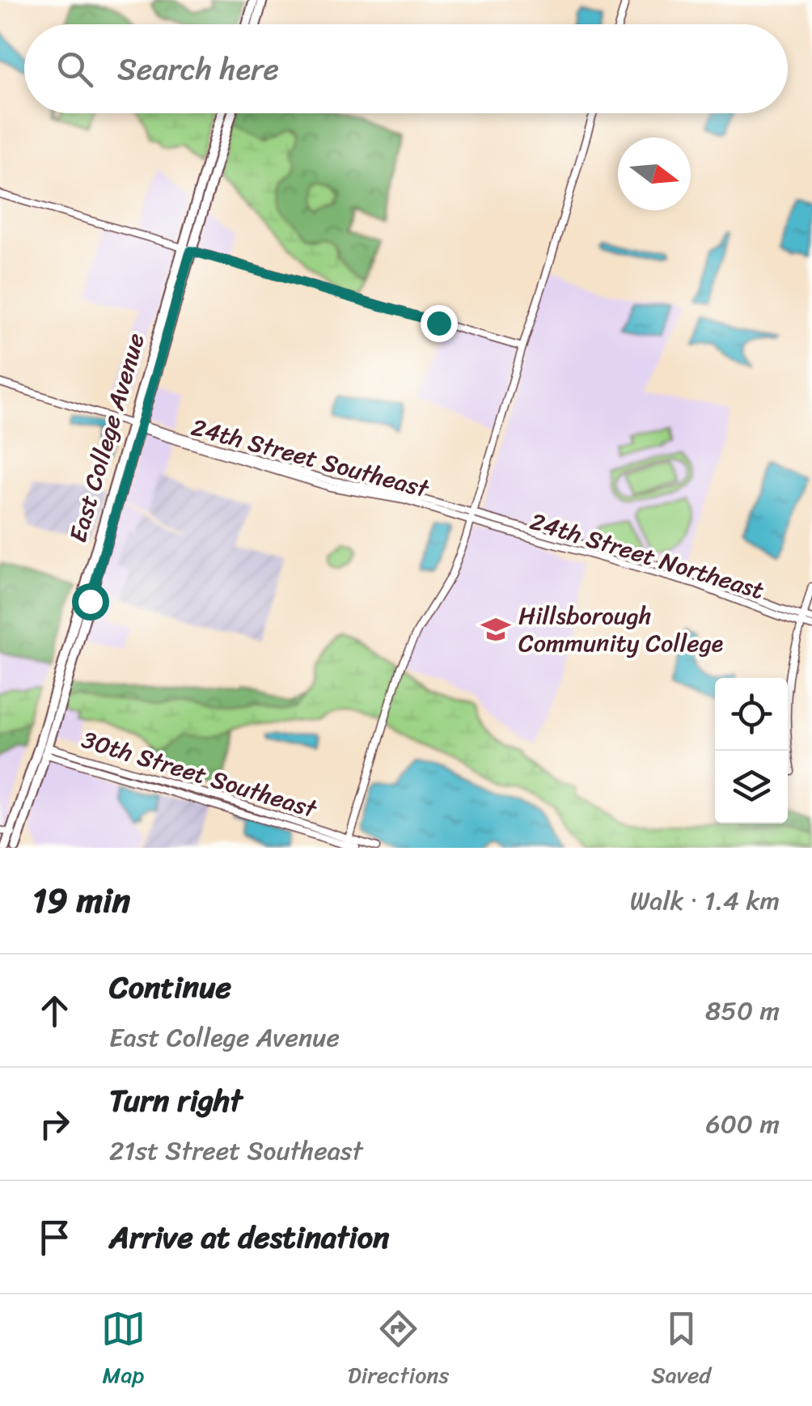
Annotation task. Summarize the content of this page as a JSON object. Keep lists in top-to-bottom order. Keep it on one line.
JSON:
{"streets":{"main road":["East College Avenue"],"street":["24th Street Southeast","24th Street Northeast","30th Street Southeast"]},"crossings":[["East College Avenue","24th Street Southeast"],["East College Avenue","30th Street Southeast"],["24th Street Southeast","24th Street Northeast"]],"places":{"school or university":["Hillsborough Community College"]},"north":"right","page":{"search":"Search here","heading":["19 min","Walk · 1.4 km"],"list":[["Continue","East College Avenue","850 m"],["Turn right","21st Street Southeast","600 m"],"Arrive at destination"],"nav":["Map","Directions","Saved"]}}
